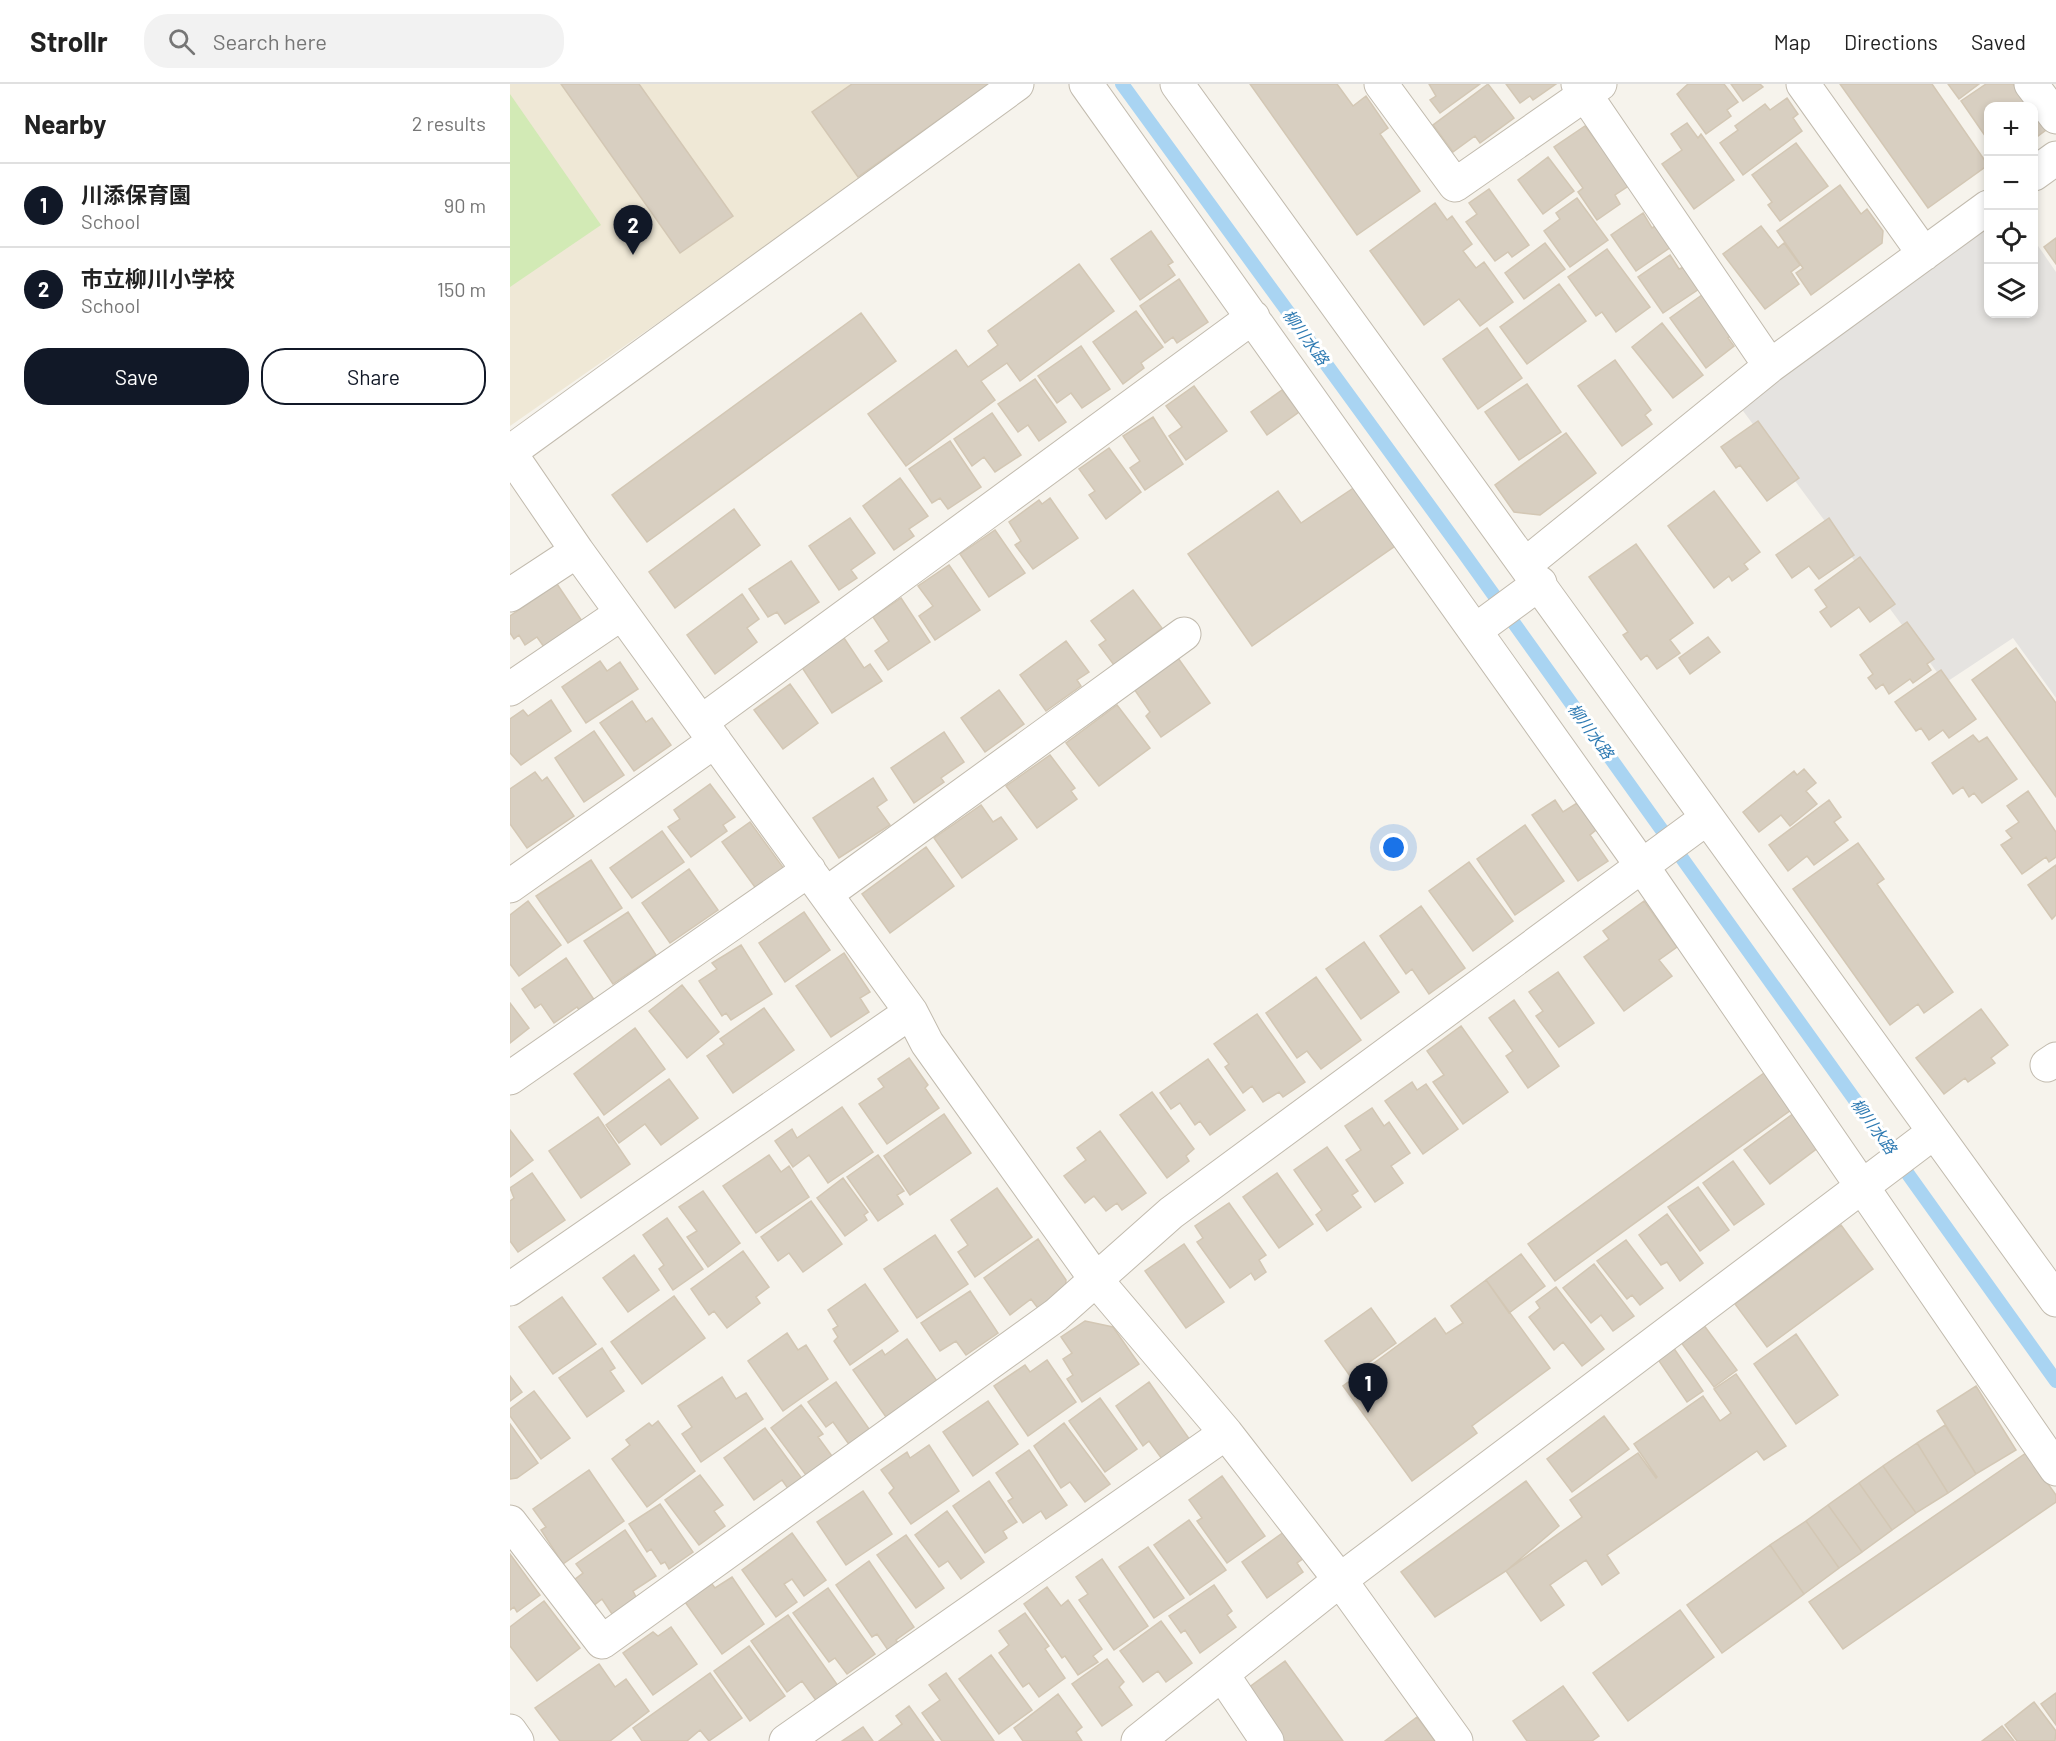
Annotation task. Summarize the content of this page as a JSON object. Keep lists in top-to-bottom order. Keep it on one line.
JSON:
{"water":["柳川水路"],"page":{"header":"Strollr","search":"Search here","nav":["Map","Directions","Saved"],"heading":["Nearby","2 results"],"map_buttons":["+","−"],"list":[{"mark":"1","name":"川添保育園","note":"School","value":"90 m"},{"mark":"2","name":"市立柳川小学校","note":"School","value":"150 m"}],"pins":["2","1"],"buttons":["Save","Share"]}}
